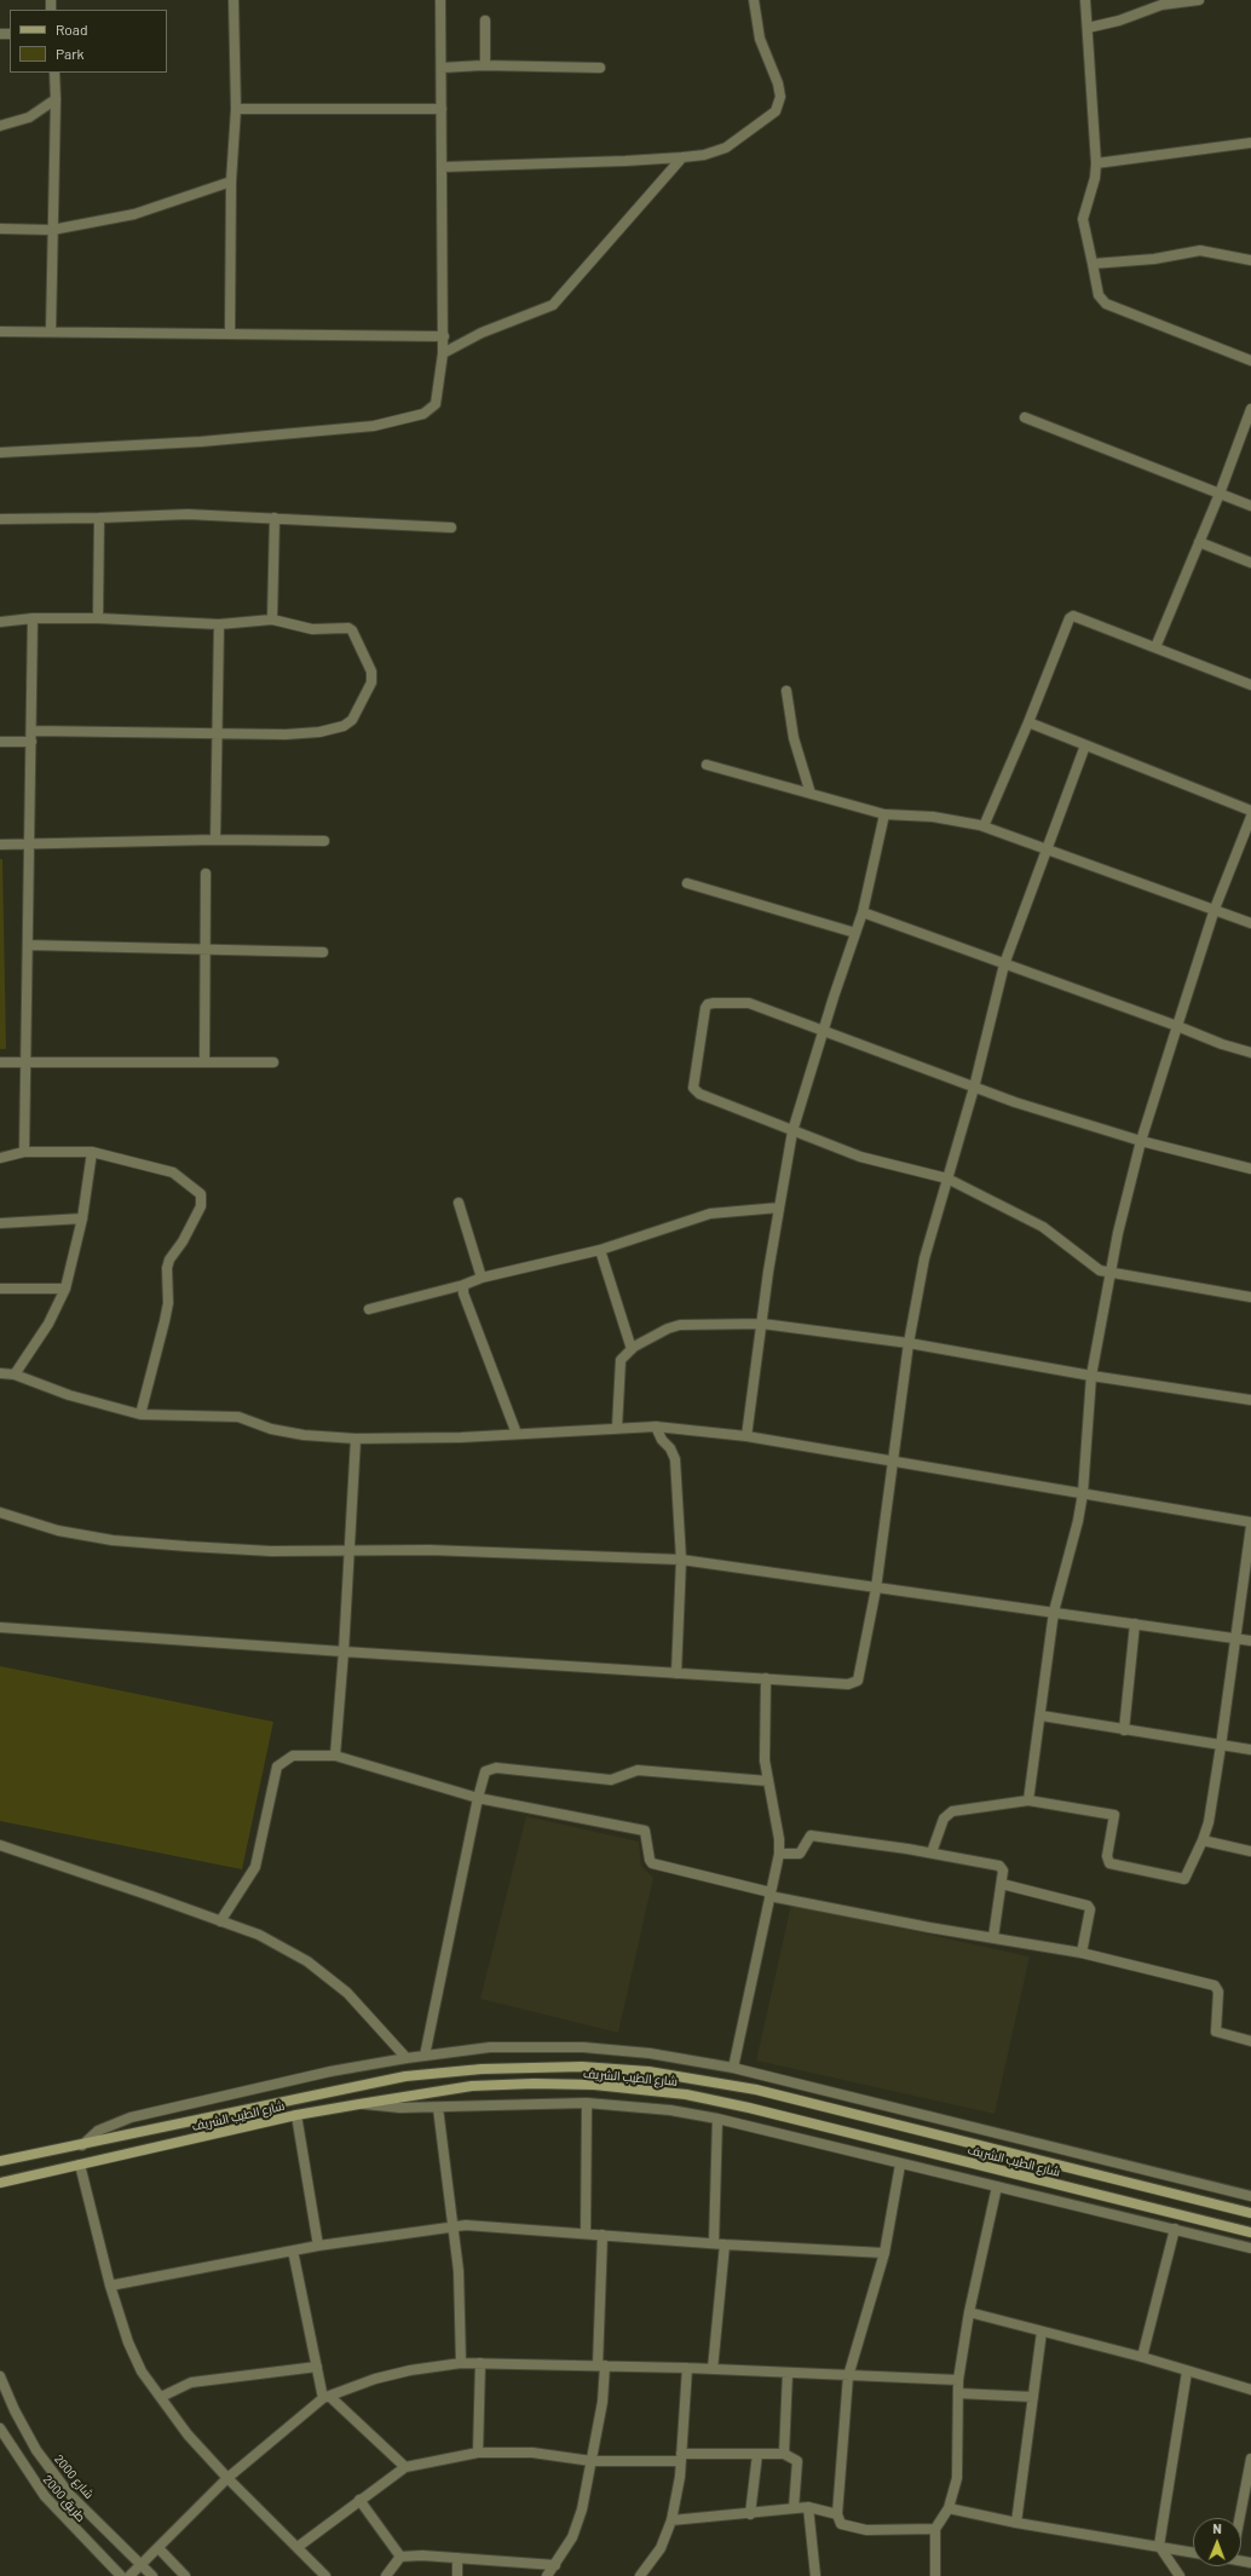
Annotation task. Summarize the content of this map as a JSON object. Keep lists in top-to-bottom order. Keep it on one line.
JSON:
{"streets":{"main road":["شارع الطيب الشريف"],"street":["شارع 2000","طريق 2000"]},"legend":["Road","Park"],"north":"top"}
